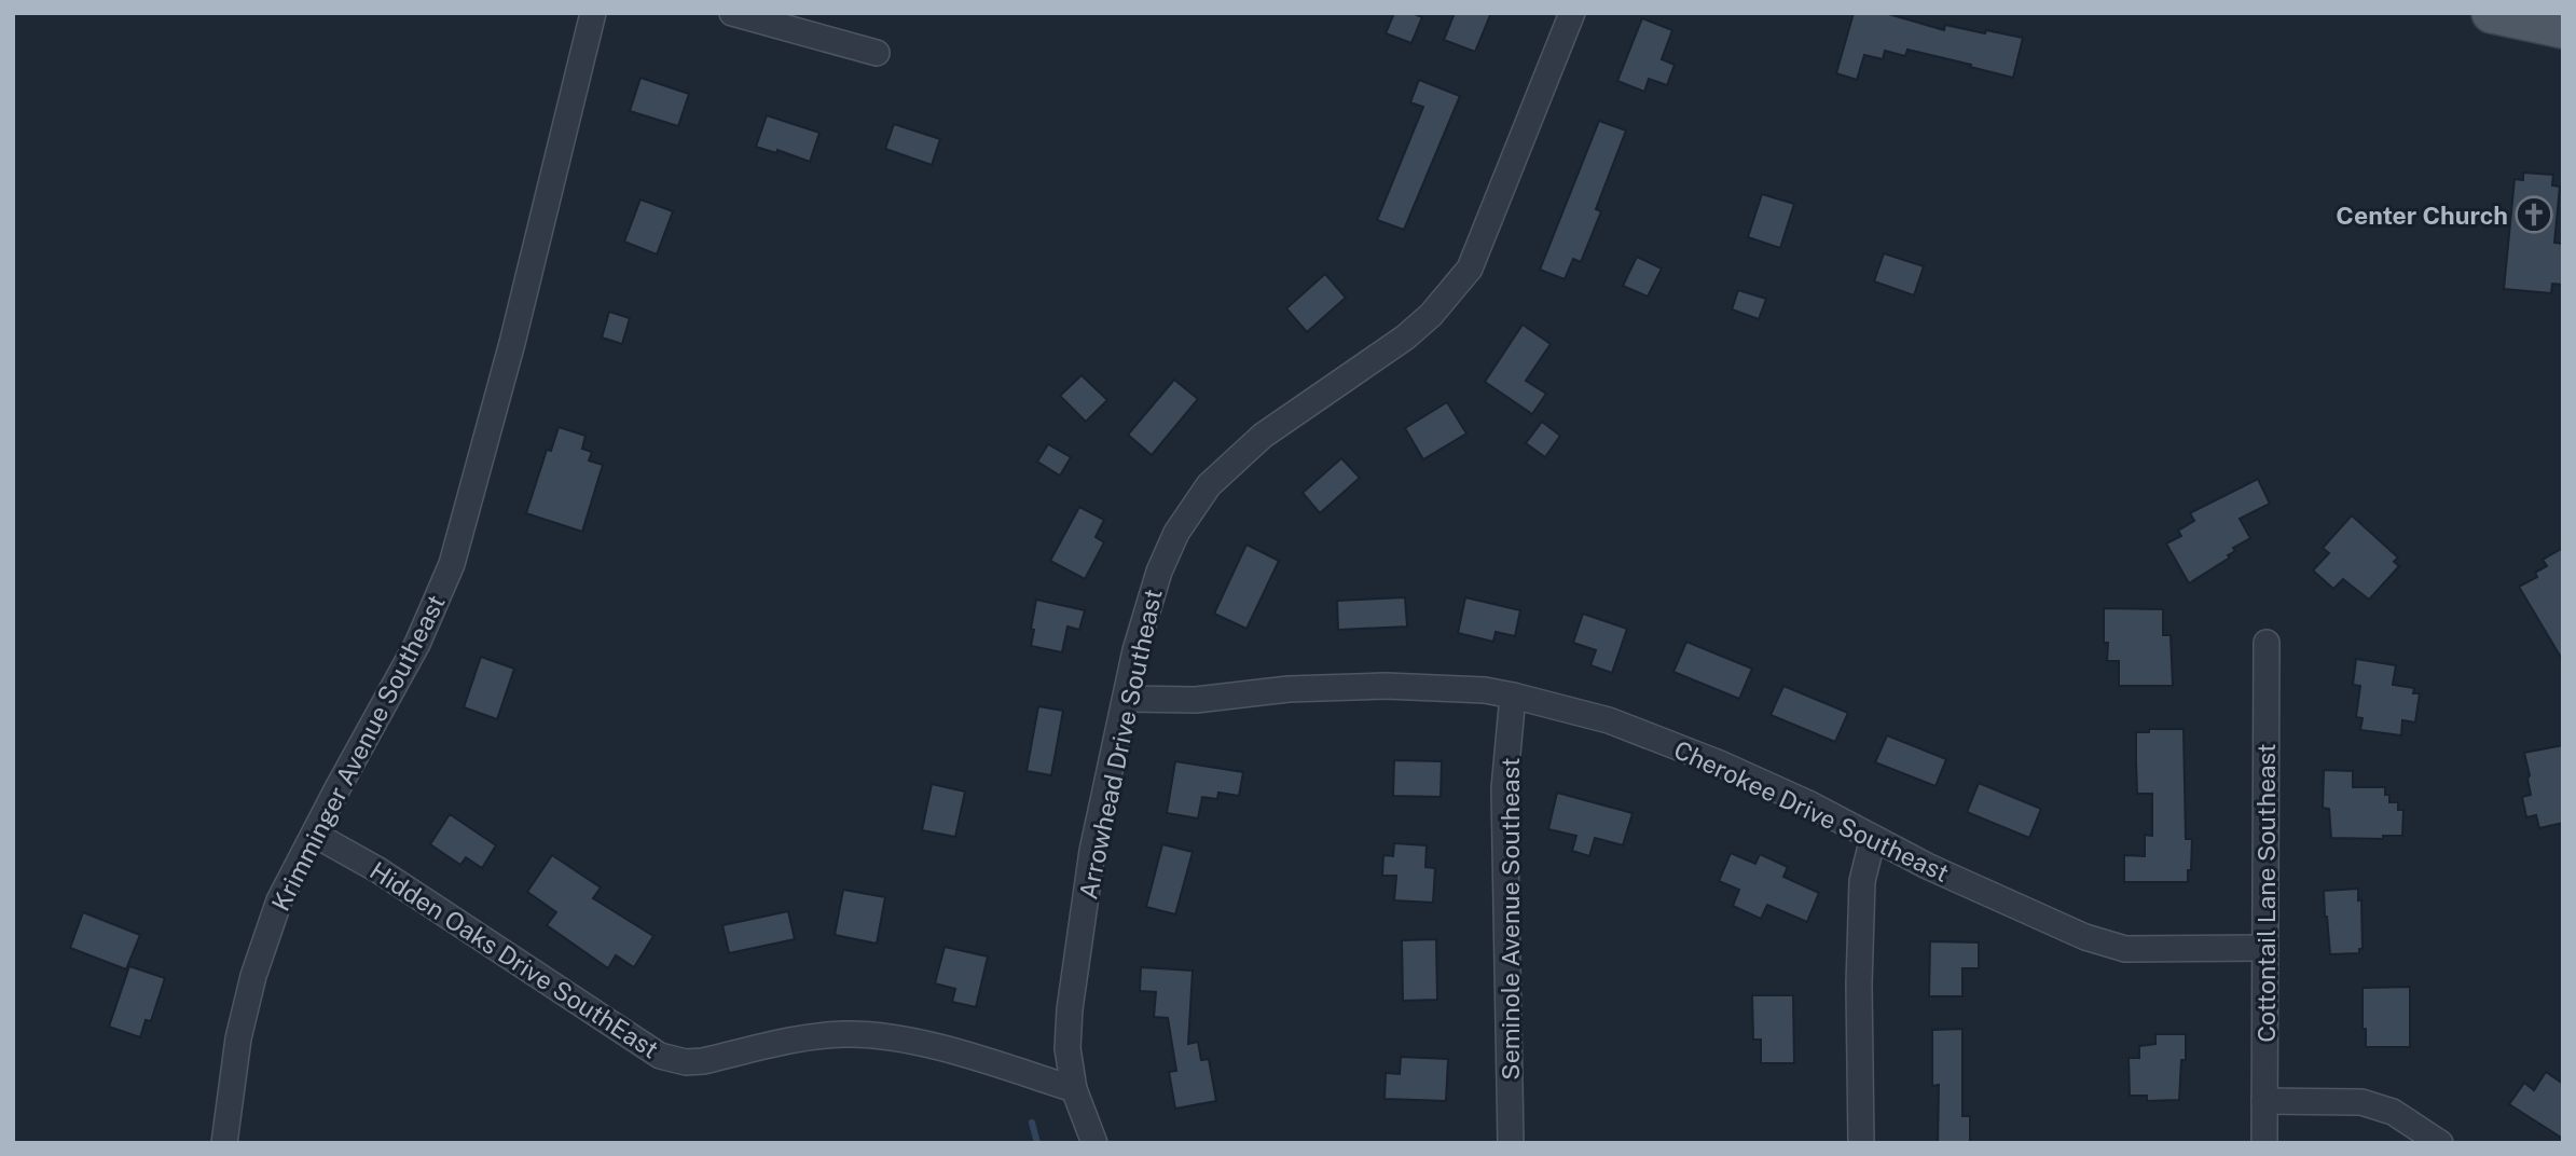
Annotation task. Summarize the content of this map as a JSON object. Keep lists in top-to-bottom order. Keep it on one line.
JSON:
{"streets":{"street":["Arrowhead Drive Southeast","Krimminger Avenue Southeast","Cherokee Drive Southeast","Cottontail Lane Southeast","Seminole Avenue Southeast","Hidden Oaks Drive SouthEast"]},"crossings":[["Arrowhead Drive Southeast","Cherokee Drive Southeast"],["Arrowhead Drive Southeast","Hidden Oaks Drive SouthEast"],["Krimminger Avenue Southeast","Hidden Oaks Drive SouthEast"],["Cherokee Drive Southeast","Cottontail Lane Southeast"],["Cherokee Drive Southeast","Seminole Avenue Southeast"]],"places":{"church":["Center Church"]}}
